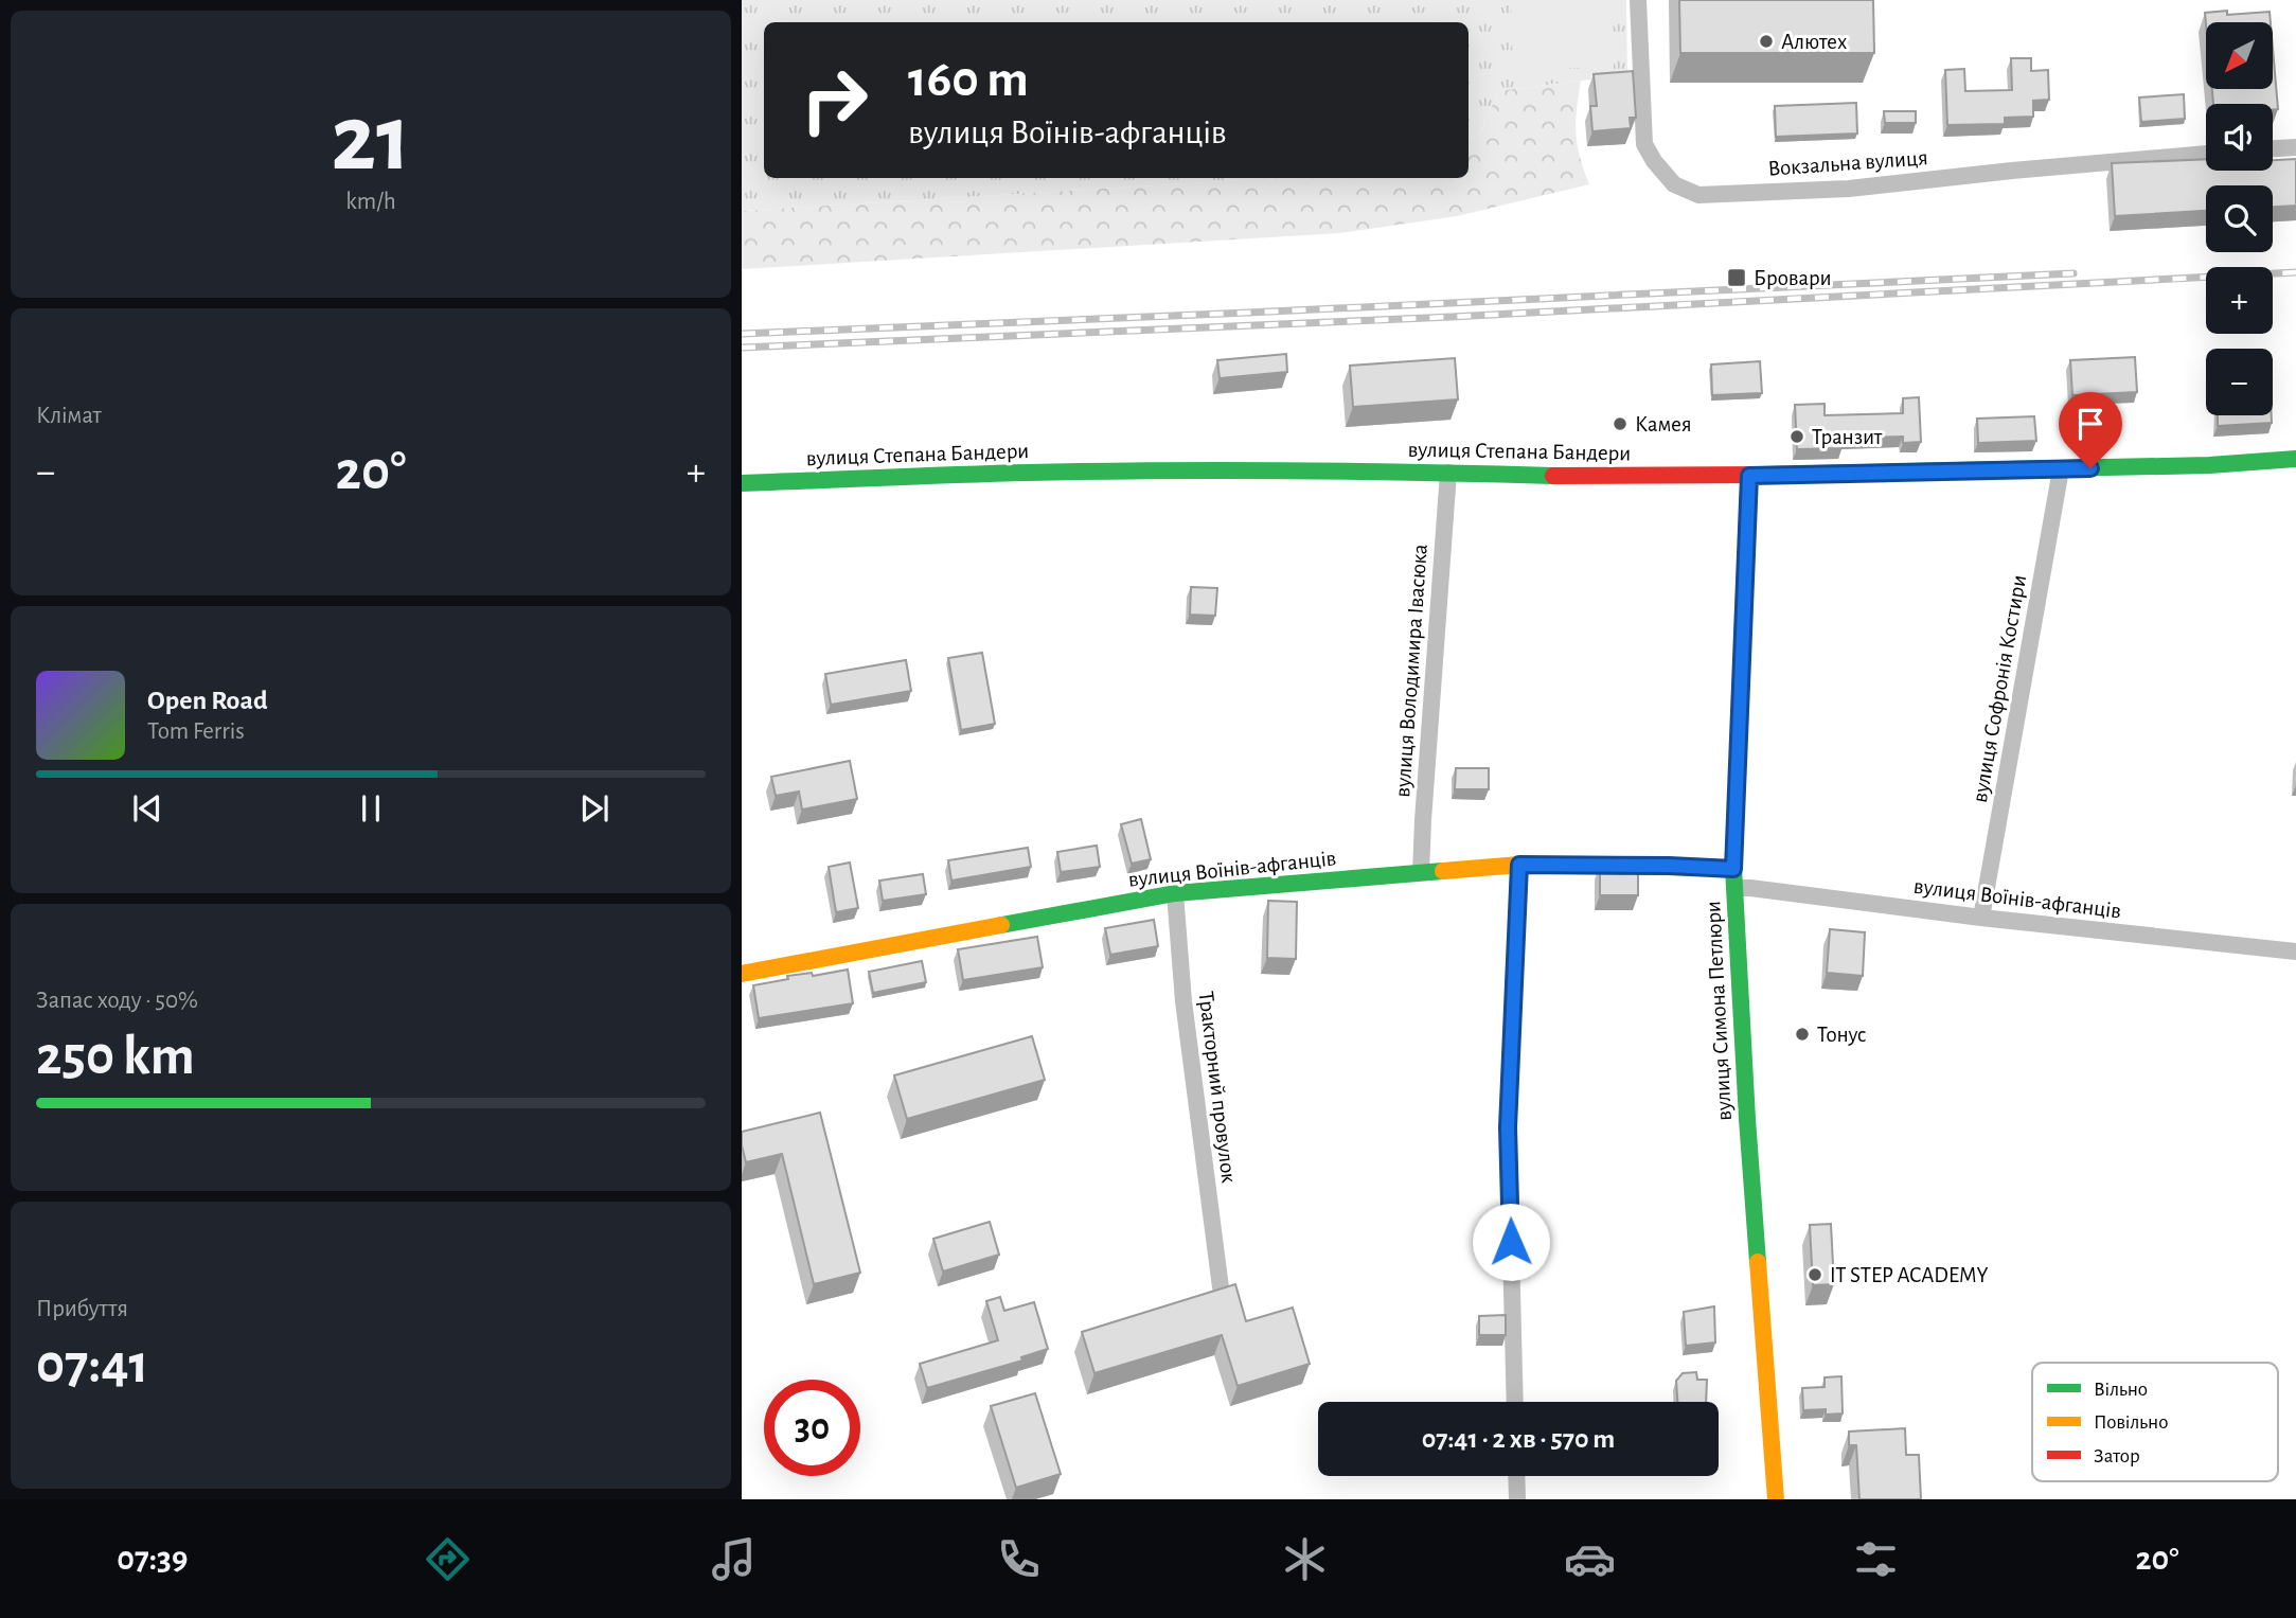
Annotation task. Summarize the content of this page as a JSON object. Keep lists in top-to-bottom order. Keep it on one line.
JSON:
{"streets":{"street":["Вокзальна вулиця","вулиця Степана Бандери","вулиця Володимира Івасюка","вулиця Софронія Костири","вулиця Воїнів-афганців","вулиця Симона Петлюри","Тракторний провулок"]},"crossings":[["вулиця Степана Бандери","вулиця Володимира Івасюка"],["вулиця Степана Бандери","вулиця Софронія Костири"],["вулиця Степана Бандери","вулиця Симона Петлюри"],["вулиця Володимира Івасюка","вулиця Воїнів-афганців"],["вулиця Софронія Костири","вулиця Воїнів-афганців"],["вулиця Воїнів-афганців","вулиця Симона Петлюри"],["вулиця Воїнів-афганців","Тракторний провулок"]],"places":{"other":["Алютех","Камея","Транзит","Тонус","IT STEP ACADEMY"],"transit":["Бровари"]},"legend":["Вільно","Повільно","Затор"],"north":"bottom left","page":{"tile":[["21","km/h"],"Клімат",["Запас ходу · 50%","250 km"],["Прибуття","07:41"]],"map_buttons":["+","−"],"turn":["160 m","вулиця Воїнів-афганців"],"heat":["−","20°","+"],"song":["Open Road","Tom Ferris"],"limit":"30","trip":"07:41 · 2 хв · 570 m","tabs":["07:39","20°"]}}
